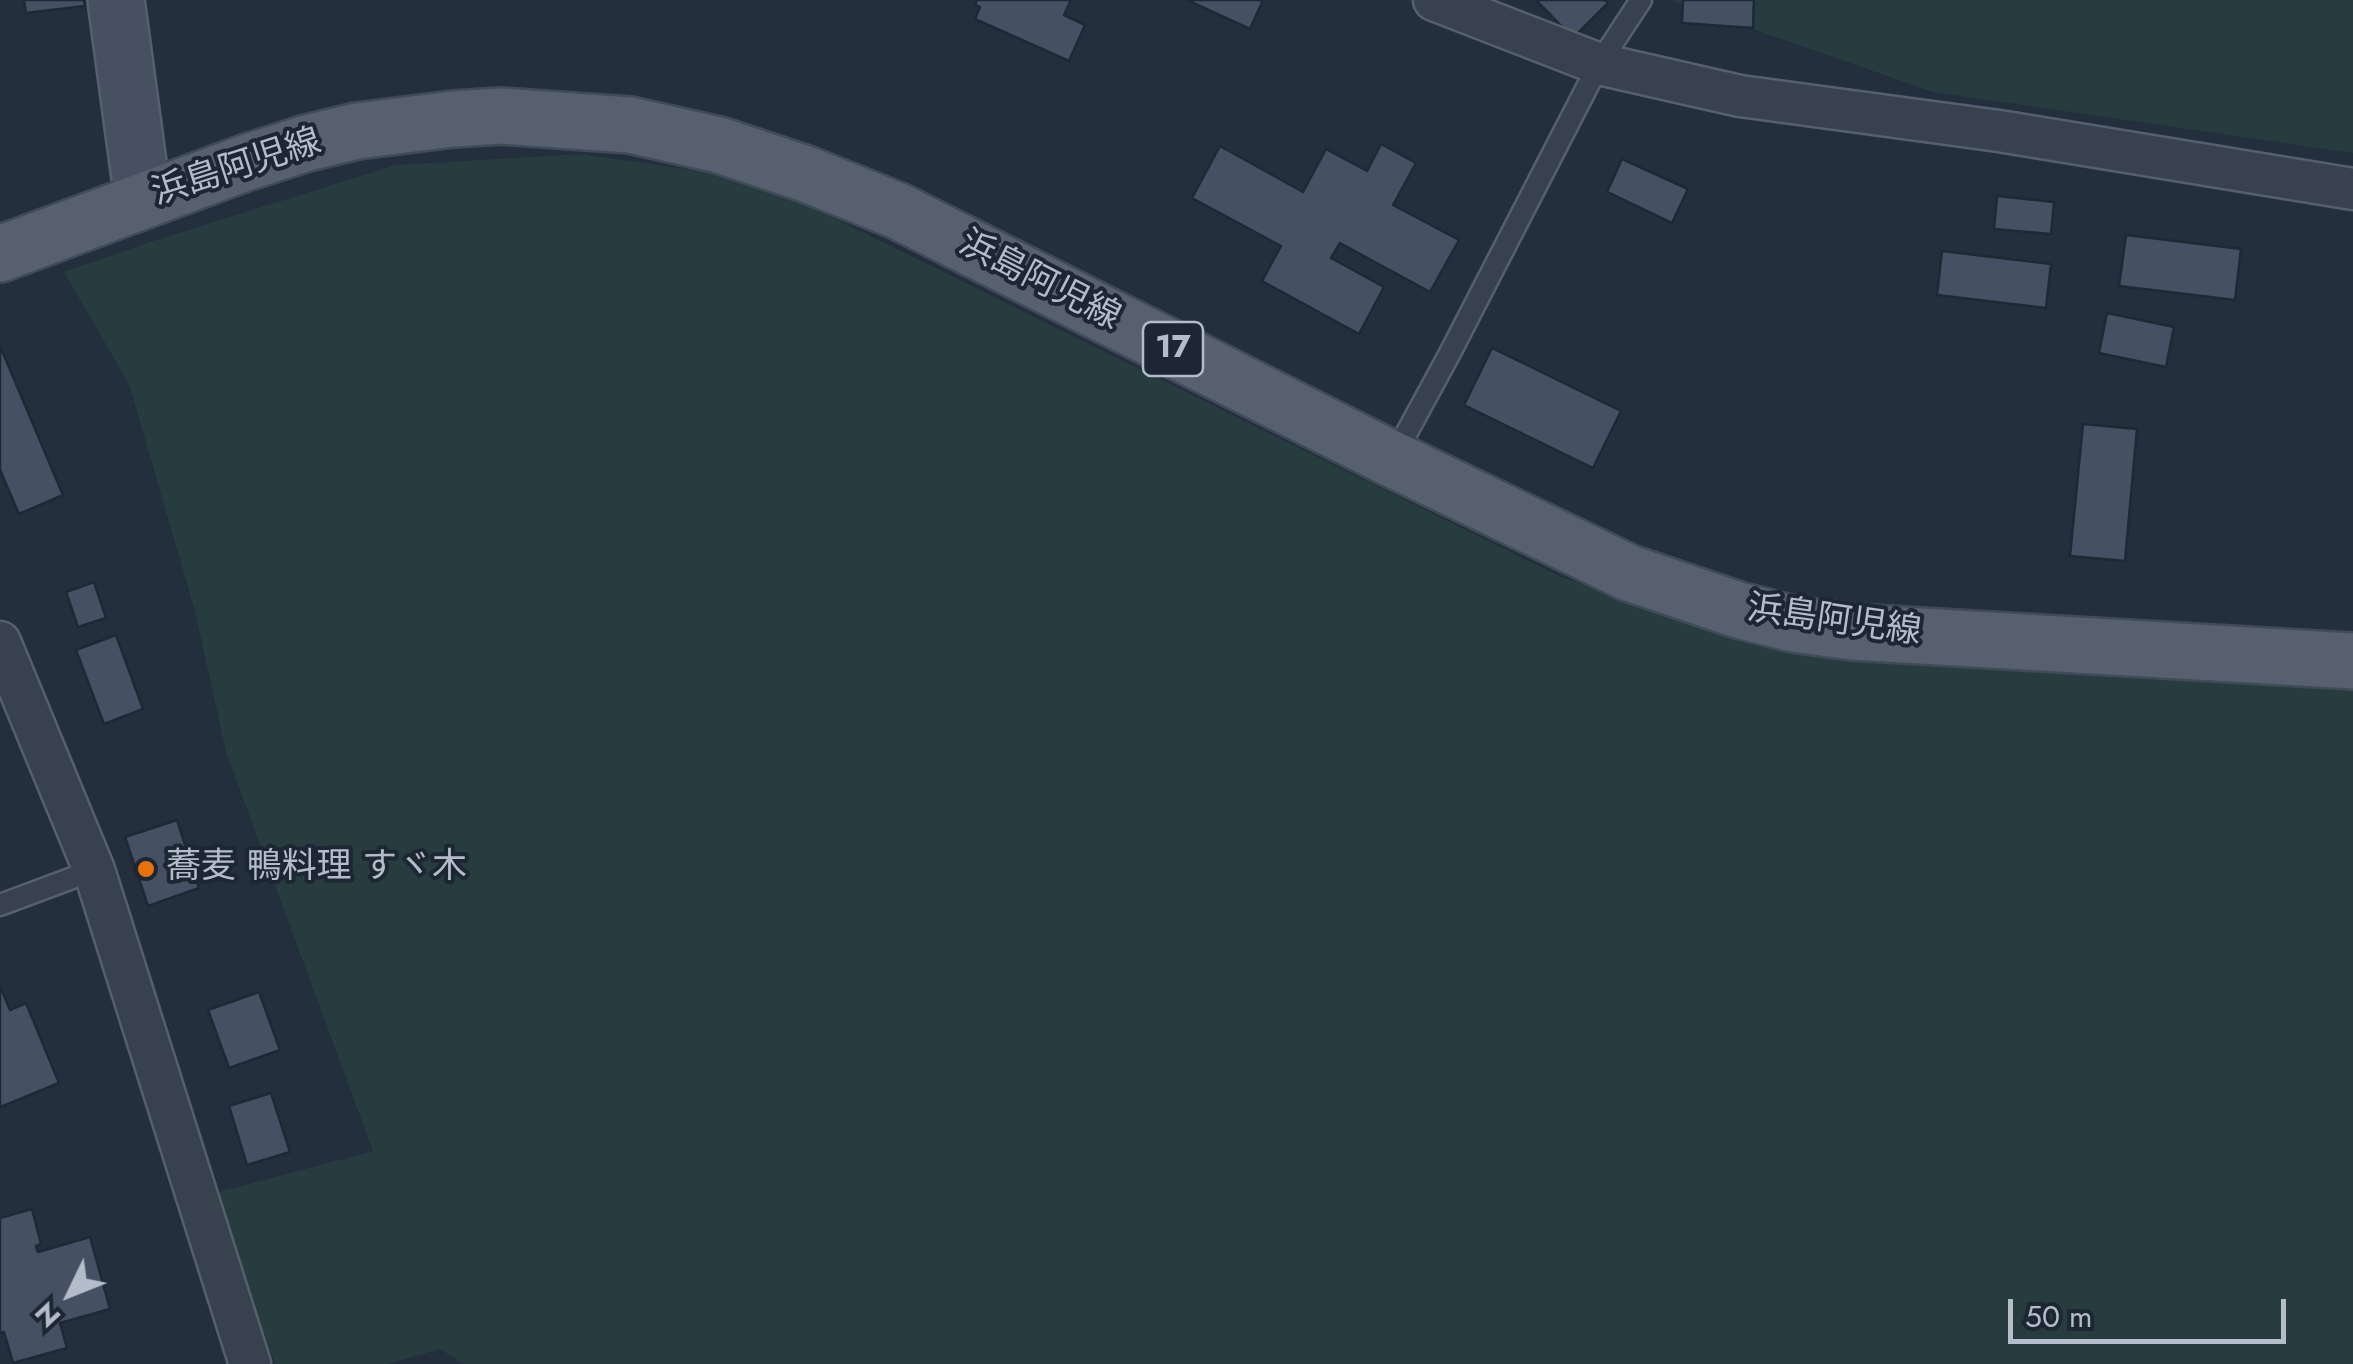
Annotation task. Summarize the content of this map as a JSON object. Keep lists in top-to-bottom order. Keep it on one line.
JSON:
{"streets":{"main road":["浜島阿児線","17"]},"places":["蕎麦 鴨料理 すヾ木"],"scale_bar":"50 m","north":"bottom left"}
